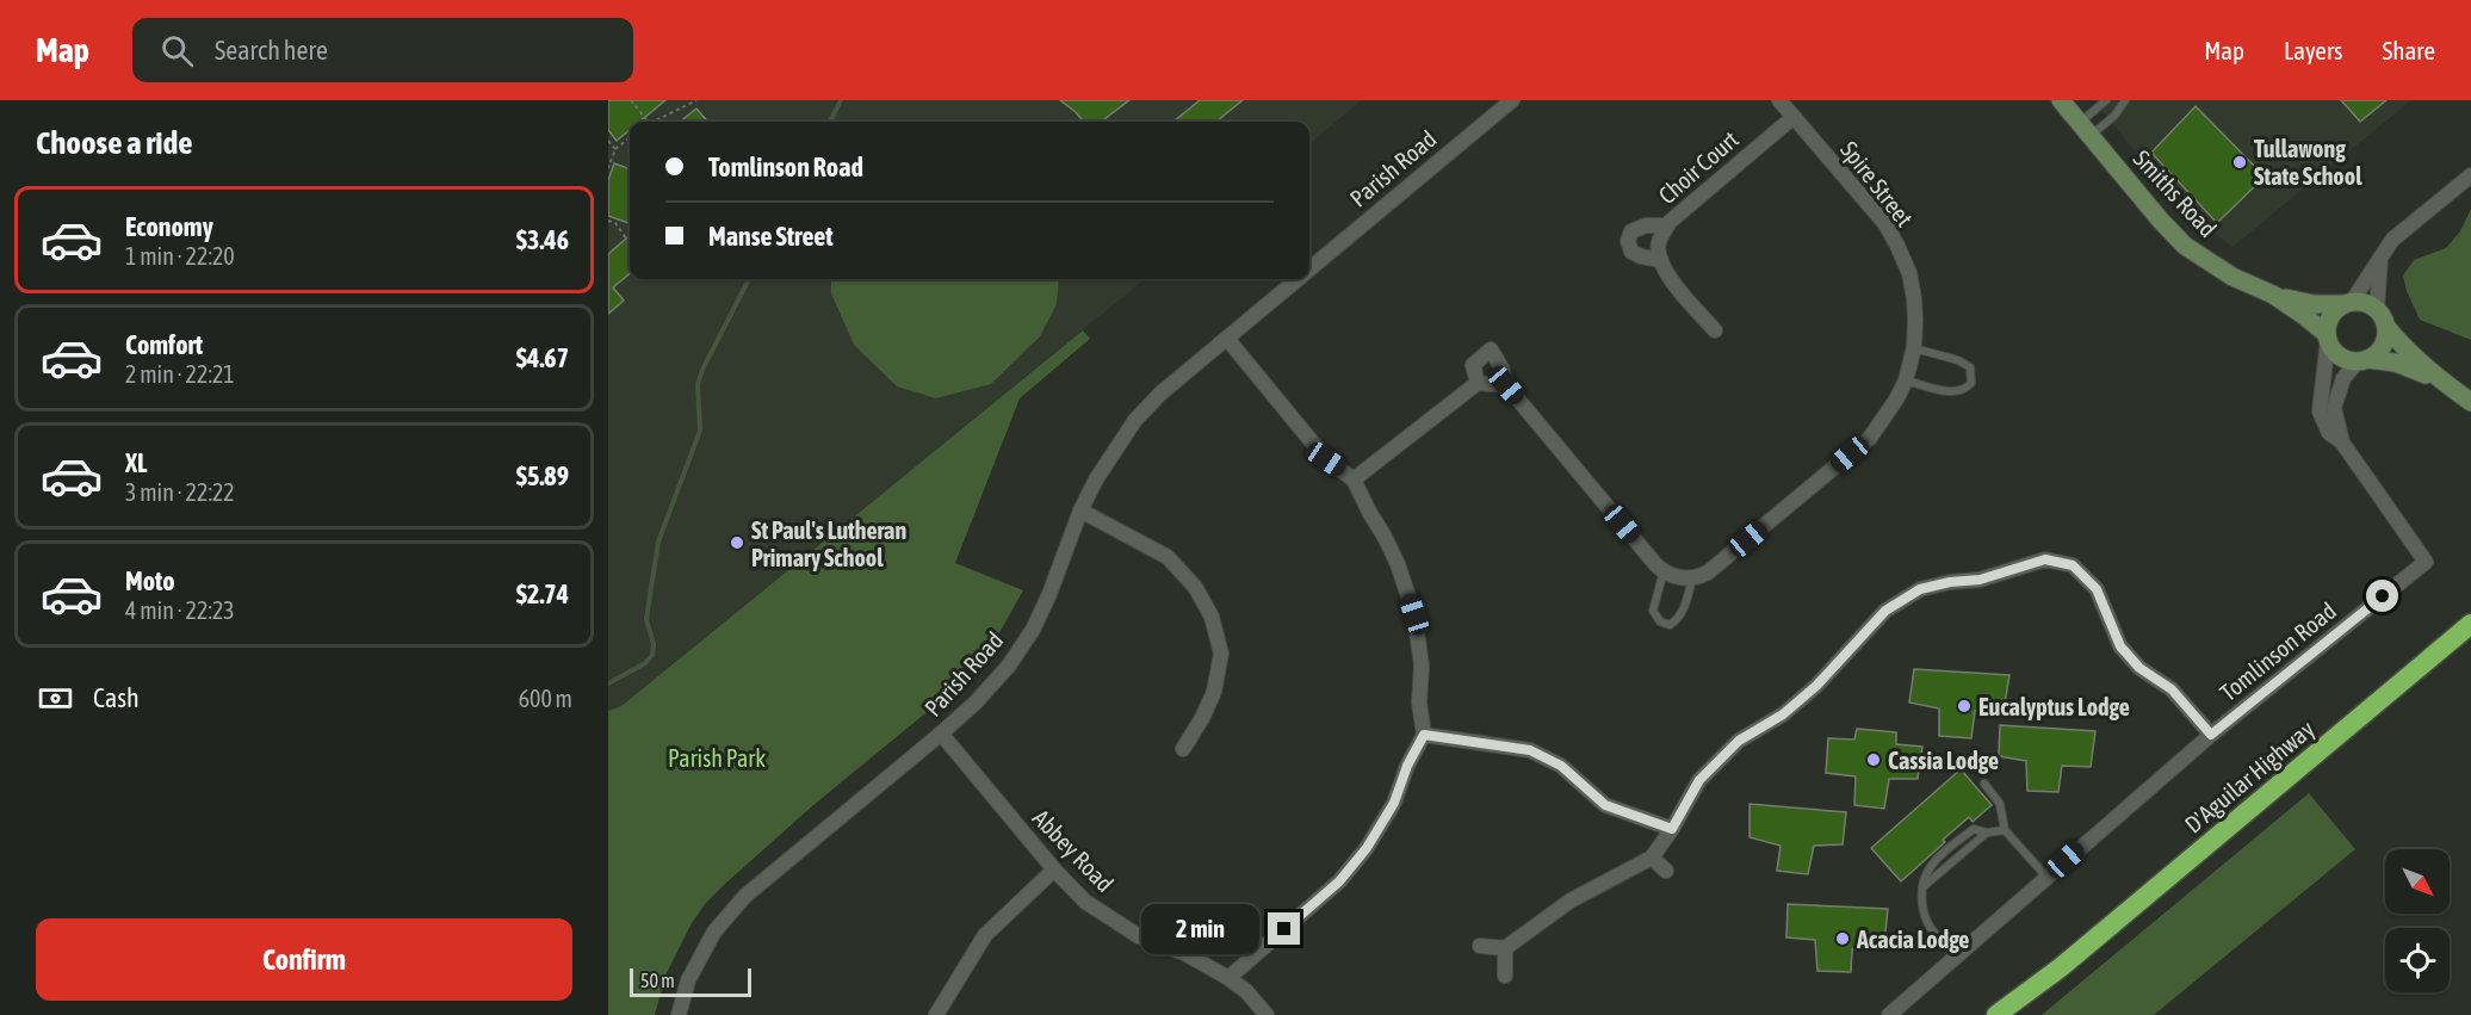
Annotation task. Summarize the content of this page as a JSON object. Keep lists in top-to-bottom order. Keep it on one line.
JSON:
{"streets":{"highway":["D'Aguilar Highway"],"main road":["Smiths Road"],"street":["Choir Court","Parish Road","Spire Street","Tomlinson Road","Abbey Road"]},"crossings":[["Choir Court","Spire Street"],["Parish Road","Abbey Road"],["Smiths Road","Tomlinson Road"]],"parks":["Parish Park"],"places":["Tullawong State School","St Paul's Lutheran Primary School","Eucalyptus Lodge","Cassia Lodge","Acacia Lodge"],"scale_bar":"50 m","north":"bottom right","page":{"header":"Map","search":"Search here","nav":["Map","Layers","Share"],"heading":"Choose a ride","banner":["Tomlinson Road","Manse Street"],"list":[{"name":"Economy","note":"1 min · 22:20","value":"$3.46"},{"name":"Comfort","note":"2 min · 22:21","value":"$4.67"},{"name":"XL","note":"3 min · 22:22","value":"$5.89"},{"name":"Moto","note":"4 min · 22:23","value":"$2.74"}],"pay":["Cash","600 m"],"buttons":"Confirm","bubble":"2 min","scale":"50 m"}}
